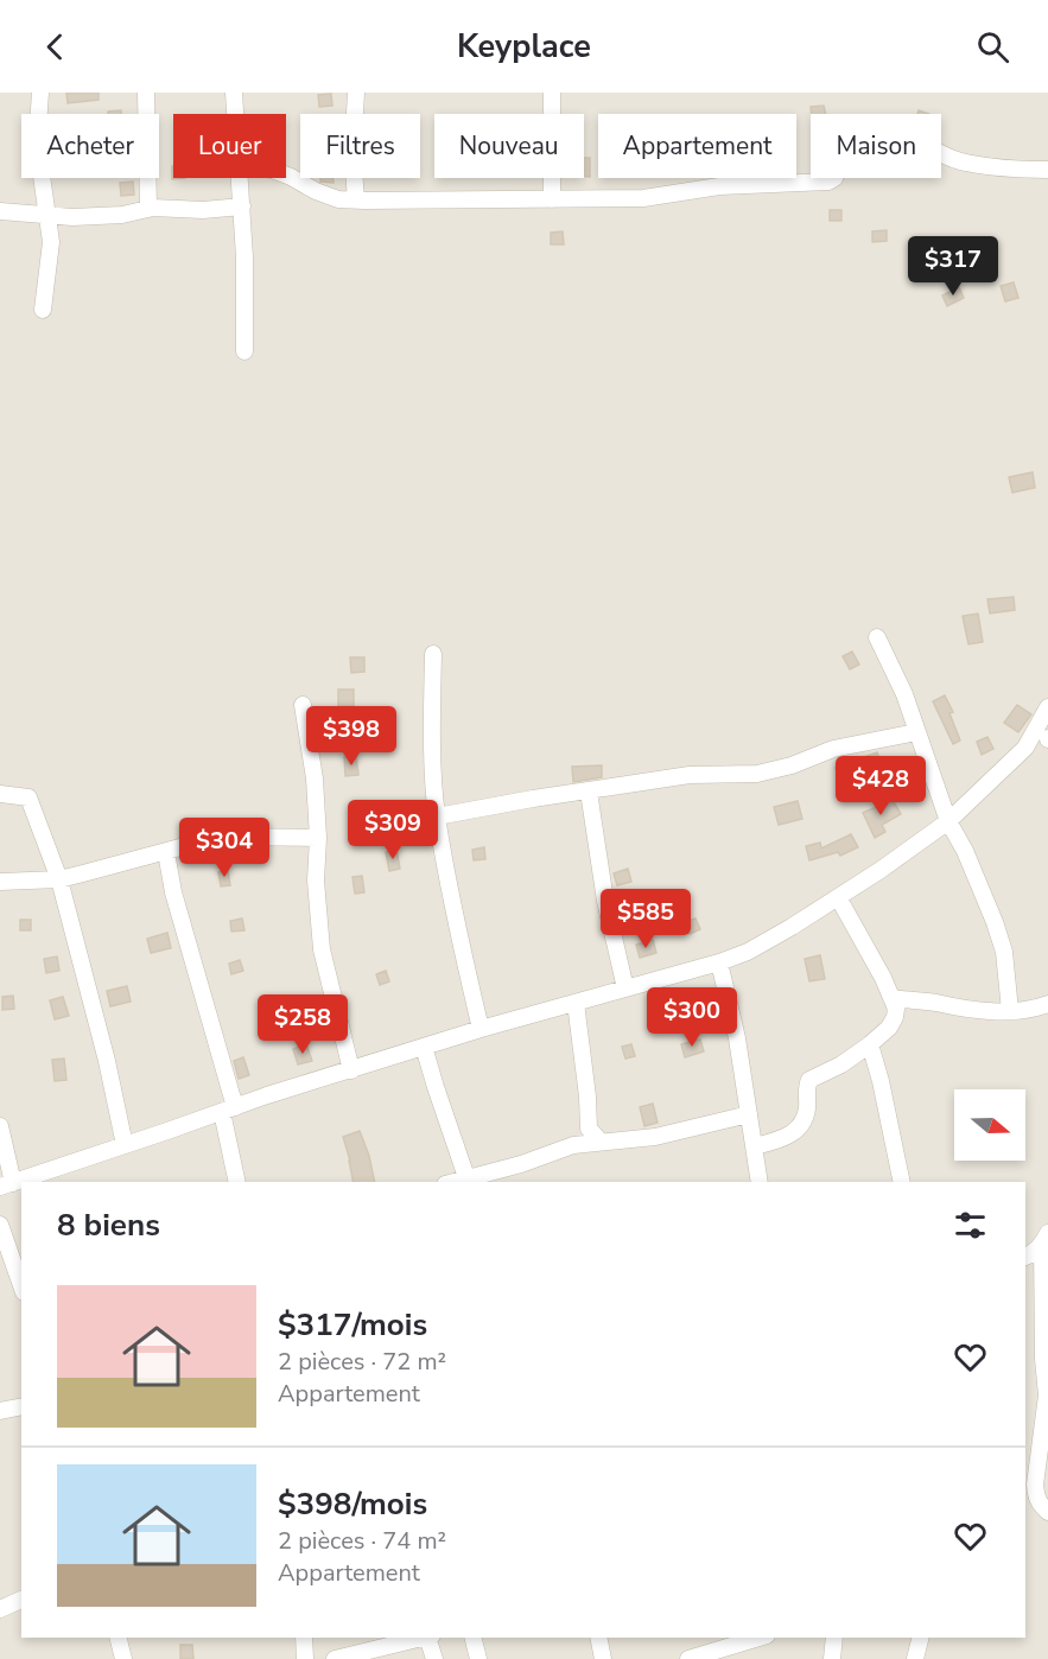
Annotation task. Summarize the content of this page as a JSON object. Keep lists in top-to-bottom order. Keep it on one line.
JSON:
{"north":"right","page":{"header":"Keyplace","chip":["Acheter","Louer","Filtres","Nouveau","Appartement","Maison"],"price":["$317","$398","$428","$309","$304","$585","$300","$258"],"heading":"8 biens","list":[{"name":"$317/mois","note":"2 pièces · 72 m² · Appartement"},{"name":"$398/mois","note":"2 pièces · 74 m² · Appartement"}]}}
